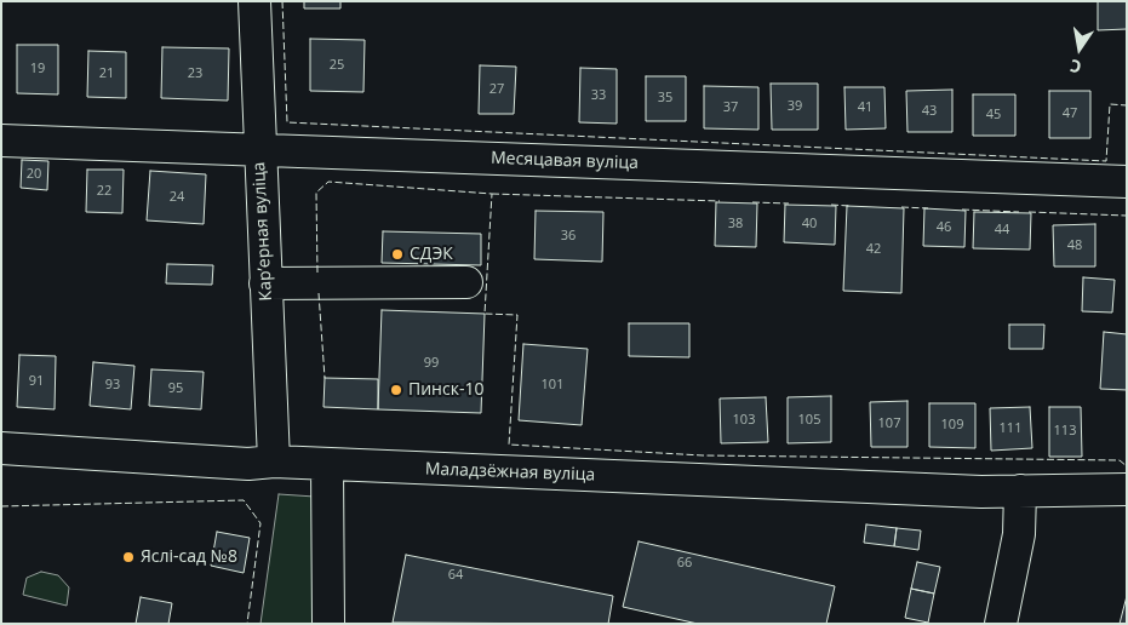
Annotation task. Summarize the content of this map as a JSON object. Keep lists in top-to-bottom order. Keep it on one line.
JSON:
{"streets":{"street":["Месяцавая вуліца","Карʼерная вуліца","Маладзёжная вуліца"]},"crossings":[["Месяцавая вуліца","Карʼерная вуліца"],["Карʼерная вуліца","Маладзёжная вуліца"]],"places":["СДЭК","Пинск-10","Яслі-сад №8"],"house_numbers":["25","19","21","23","27","33","35","39","37","41","43","47","45","20","22","24","38","40","46","44","36","48","42","99","91","93","101","95","103","105","107","109","111","113","66","64"],"north":"bottom"}
